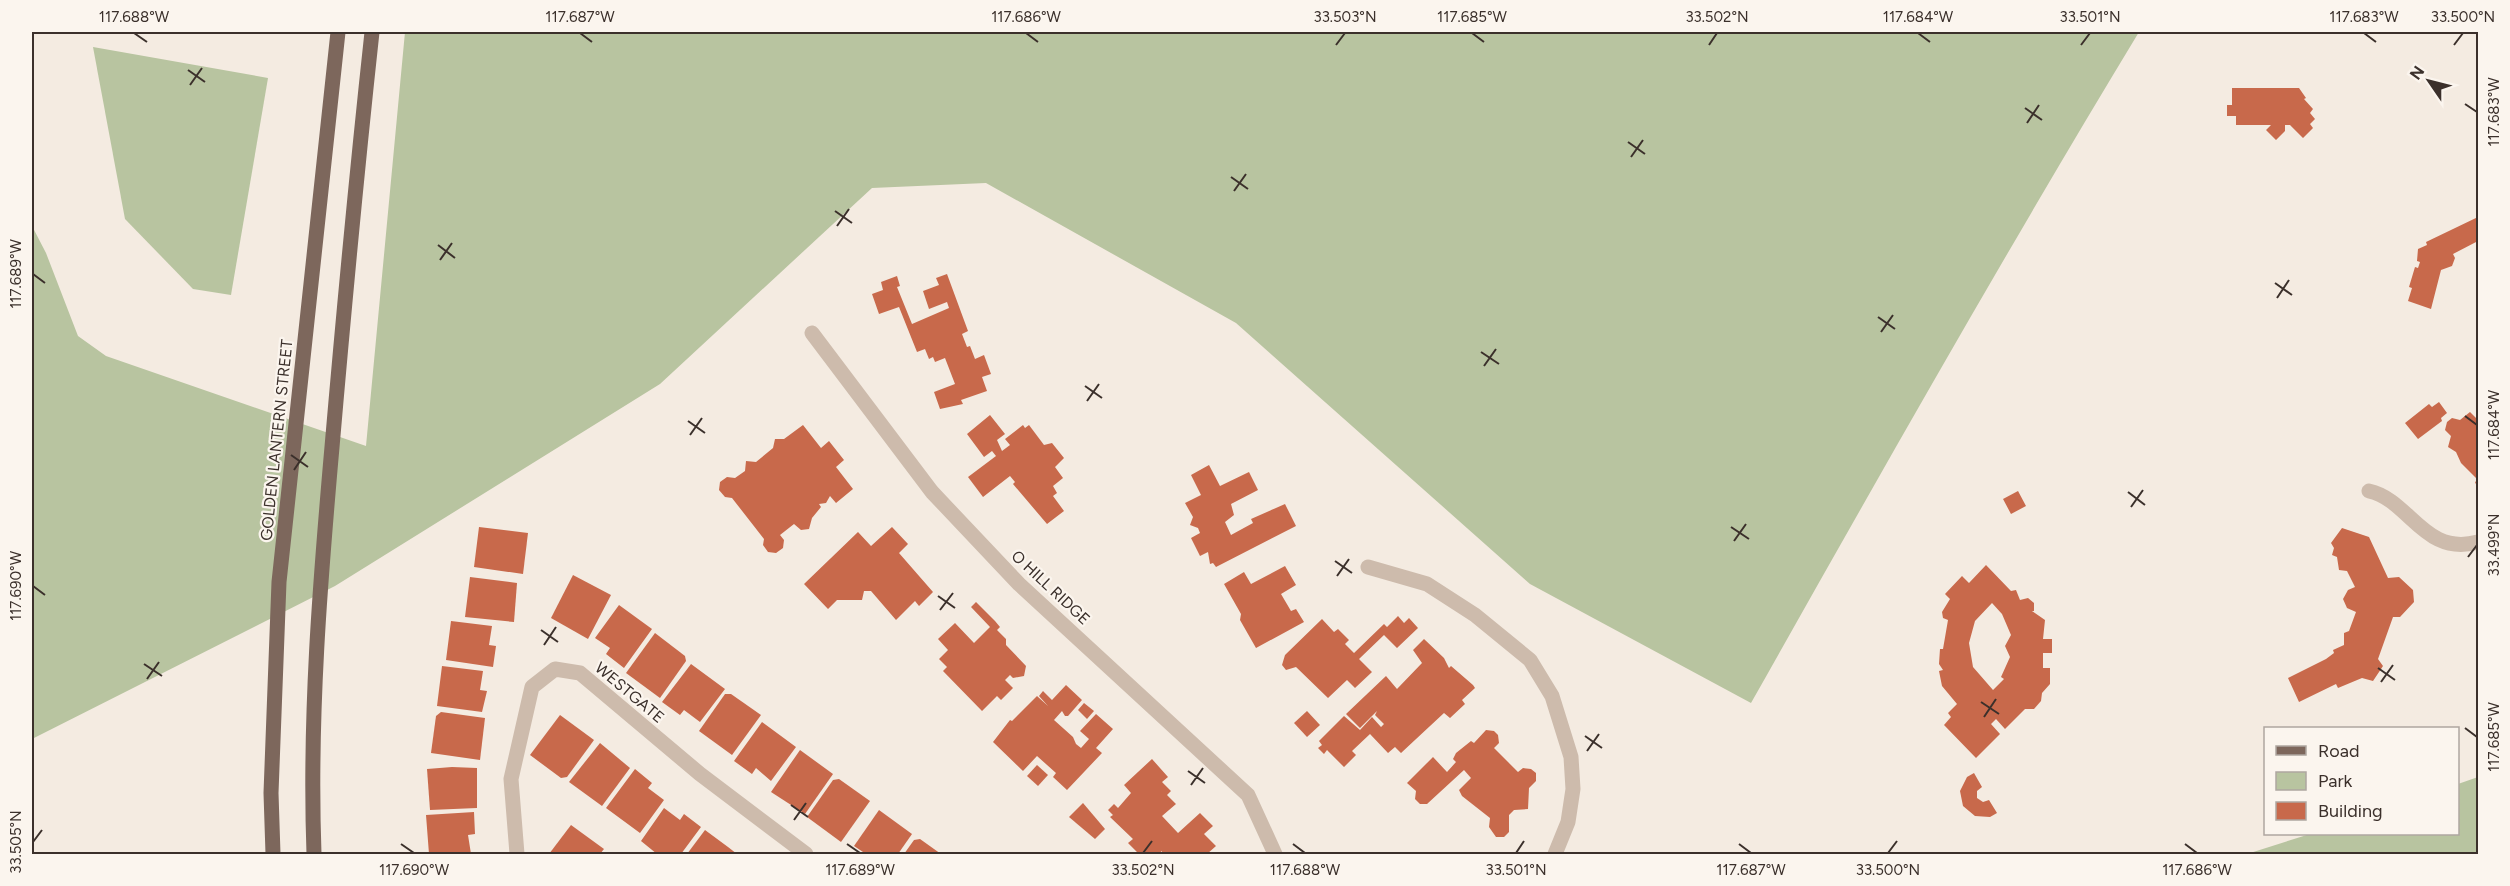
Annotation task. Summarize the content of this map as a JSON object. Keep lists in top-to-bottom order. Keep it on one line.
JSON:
{"streets":{"main road":["GOLDEN LANTERN STREET"],"street":["O HILL RIDGE","WESTGATE"]},"legend":["Road","Park","Building"],"north":"top left","coordinates":["117.688°W","117.687°W","117.686°W","33.503°N","117.685°W","33.502°N","117.684°W","33.501°N","117.683°W","33.500°N","117.689°W","33.499°N","117.690°W","33.505°N"]}
